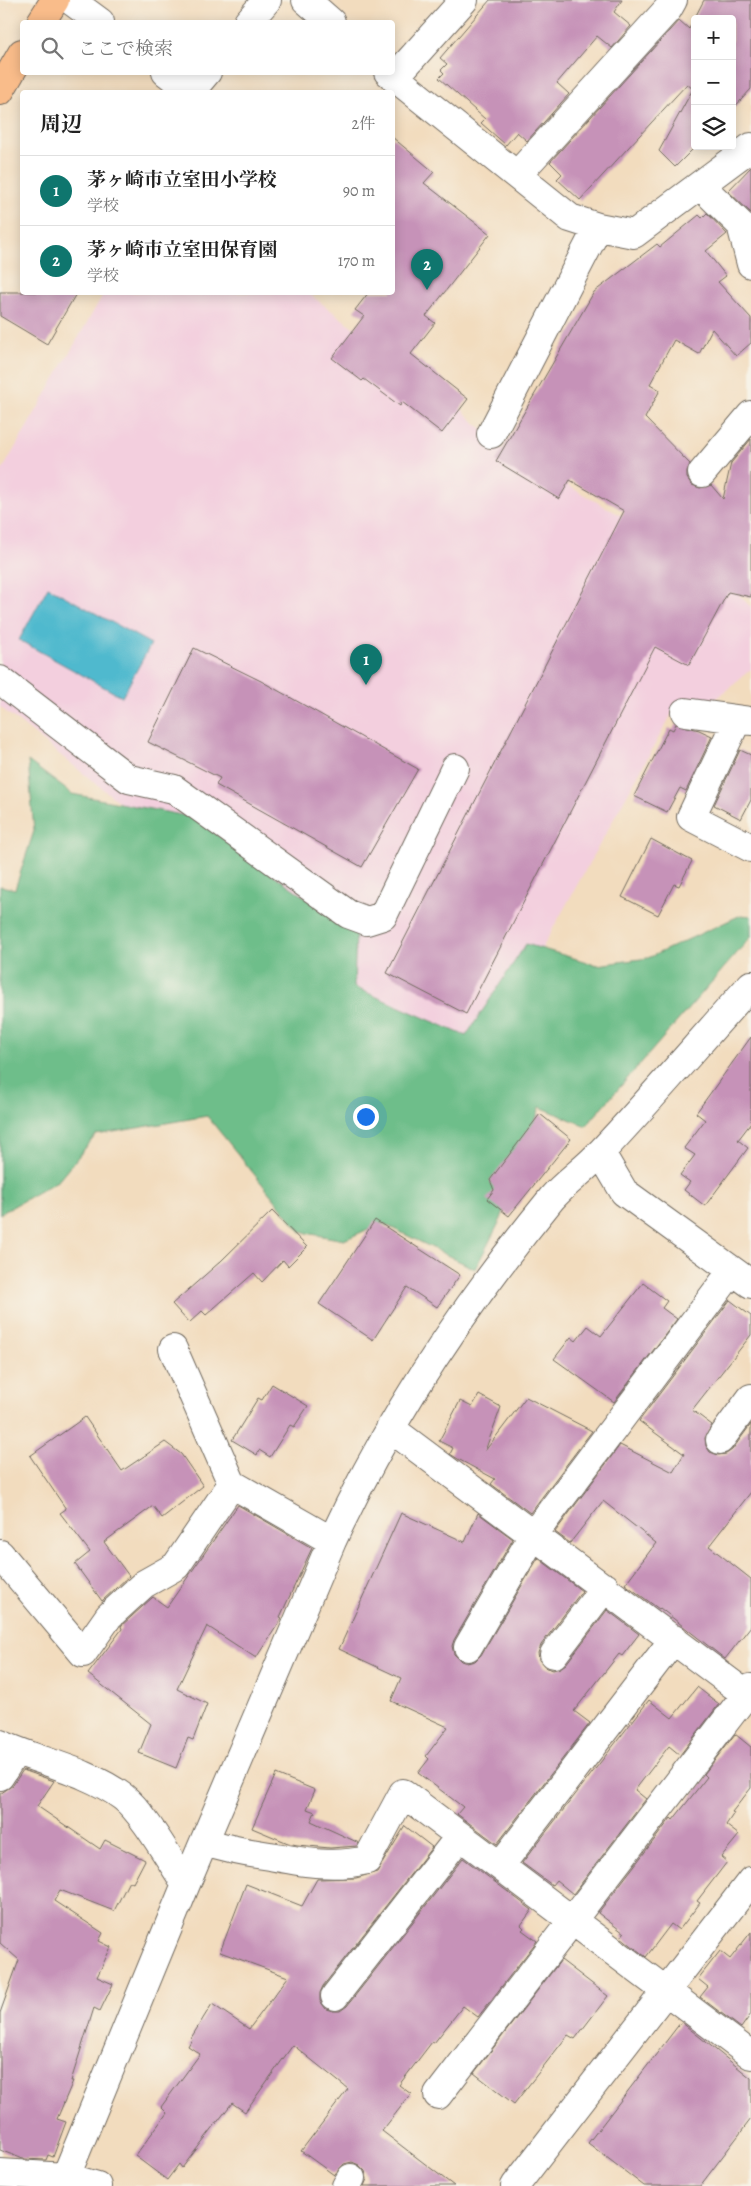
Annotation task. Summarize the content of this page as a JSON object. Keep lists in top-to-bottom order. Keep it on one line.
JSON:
{"page":{"map_buttons":["+","−"],"search":"ここで検索","heading":["周辺","2件"],"list":[{"mark":"1","name":"茅ヶ崎市立室田小学校","note":"学校","value":"90 m"},{"mark":"2","name":"茅ヶ崎市立室田保育園","note":"学校","value":"170 m"}],"pins":["2","1"]}}
